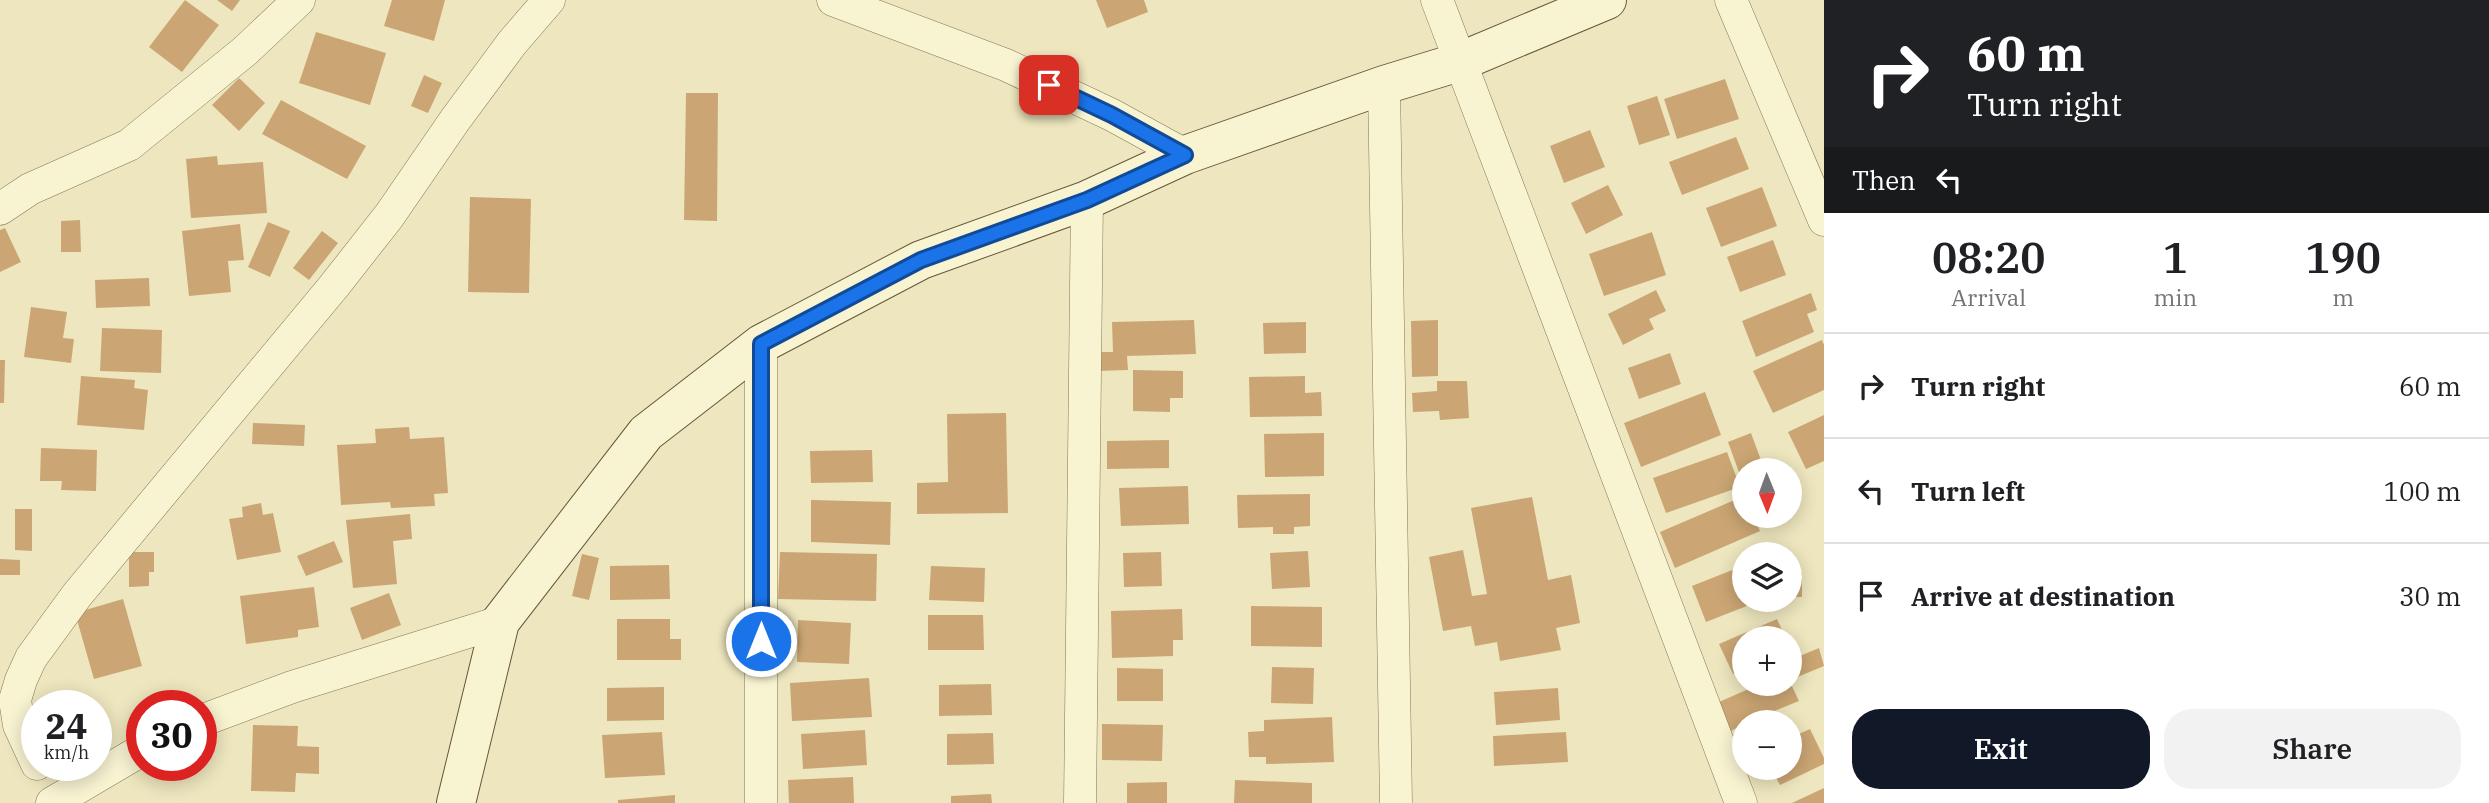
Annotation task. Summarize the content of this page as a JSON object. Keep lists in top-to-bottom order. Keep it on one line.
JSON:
{"north":"bottom","page":{"turn":["60 m","Turn right"],"then":"Then","eta":["08:20","Arrival","1","min","190","m"],"list":[{"name":"Turn right","value":"60 m"},{"name":"Turn left","value":"100 m"},{"name":"Arrive at destination","value":"30 m"}],"map_buttons":["+","−"],"speed":"24 km/h","limit":"30","buttons":["Exit","Share"]}}
